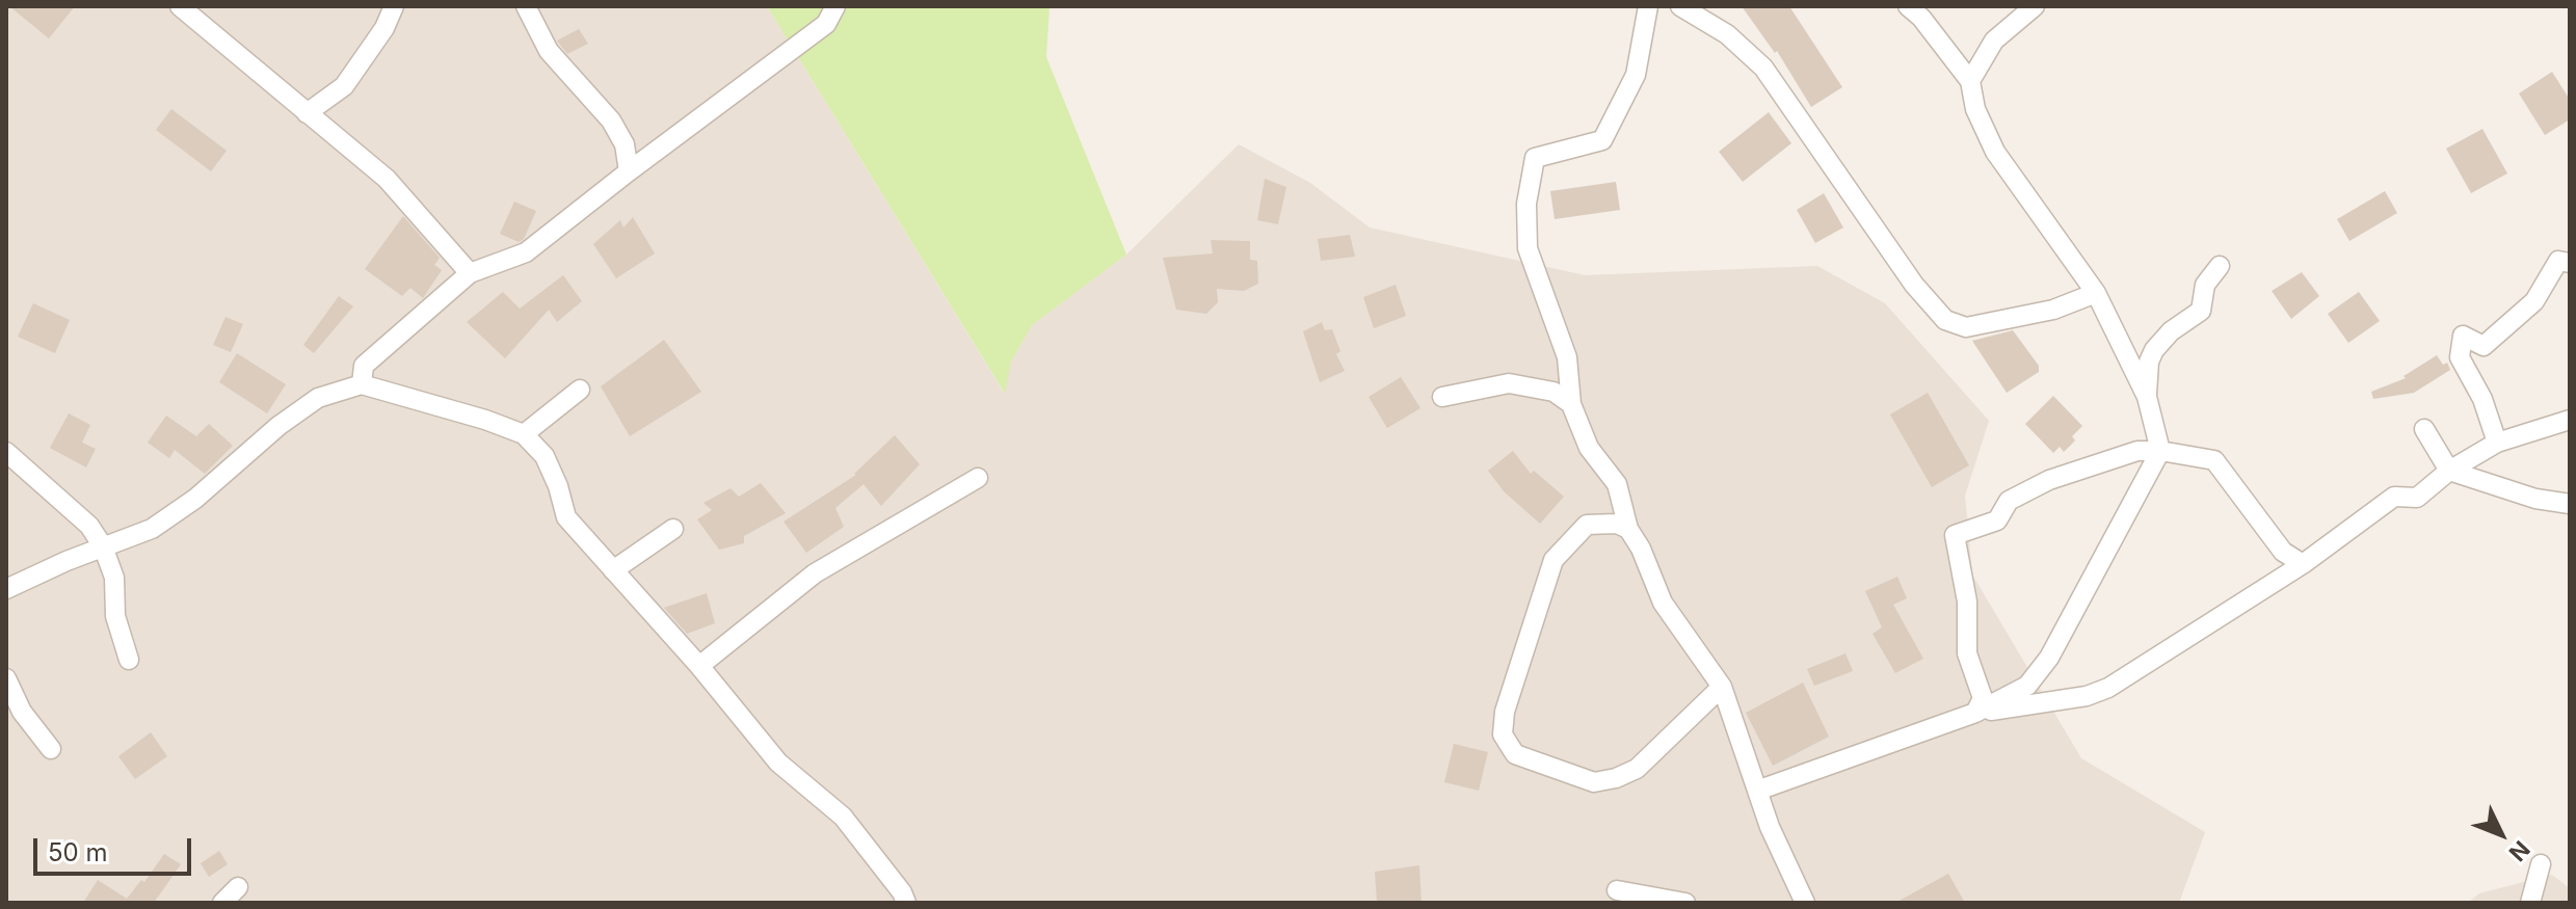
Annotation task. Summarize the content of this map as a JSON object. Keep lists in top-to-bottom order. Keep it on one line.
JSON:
{"scale_bar":"50 m","north":"bottom right"}
